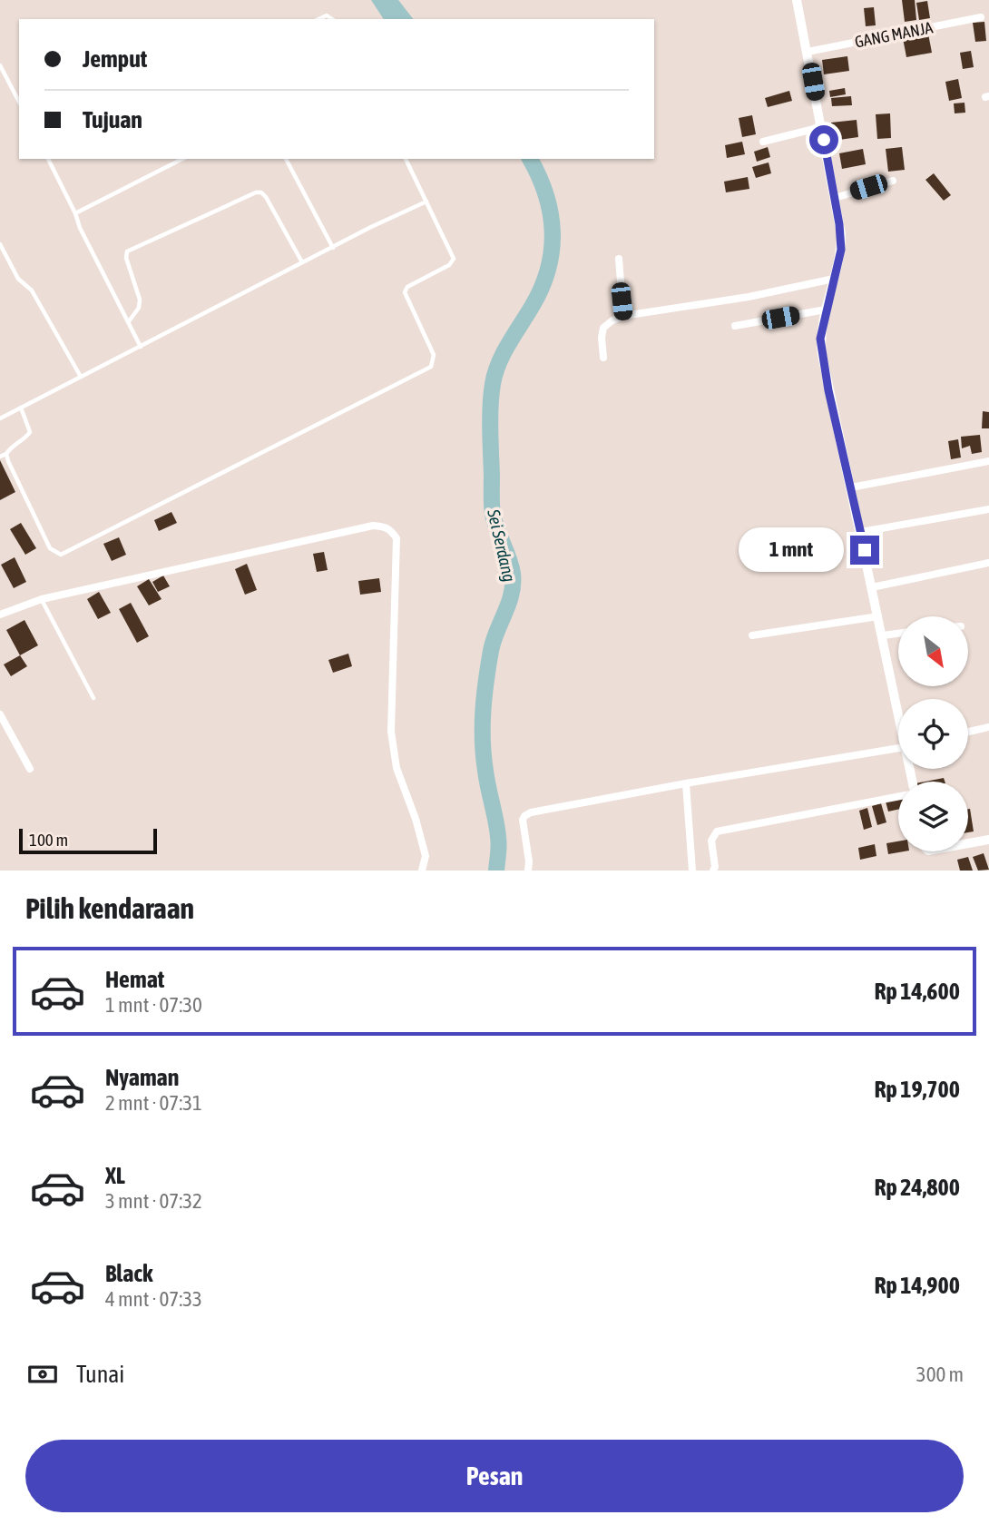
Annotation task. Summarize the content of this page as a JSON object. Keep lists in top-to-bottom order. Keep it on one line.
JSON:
{"streets":{"street":["GANG MANJA"]},"water":["Sei Serdang"],"scale_bar":"100 m","north":"bottom right","page":{"banner":["Jemput","Tujuan"],"bubble":"1 mnt","scale":"100 m","heading":"Pilih kendaraan","list":[{"name":"Hemat","note":"1 mnt · 07:30","value":"Rp 14,600"},{"name":"Nyaman","note":"2 mnt · 07:31","value":"Rp 19,700"},{"name":"XL","note":"3 mnt · 07:32","value":"Rp 24,800"},{"name":"Black","note":"4 mnt · 07:33","value":"Rp 14,900"}],"pay":["Tunai","300 m"],"buttons":"Pesan"}}
